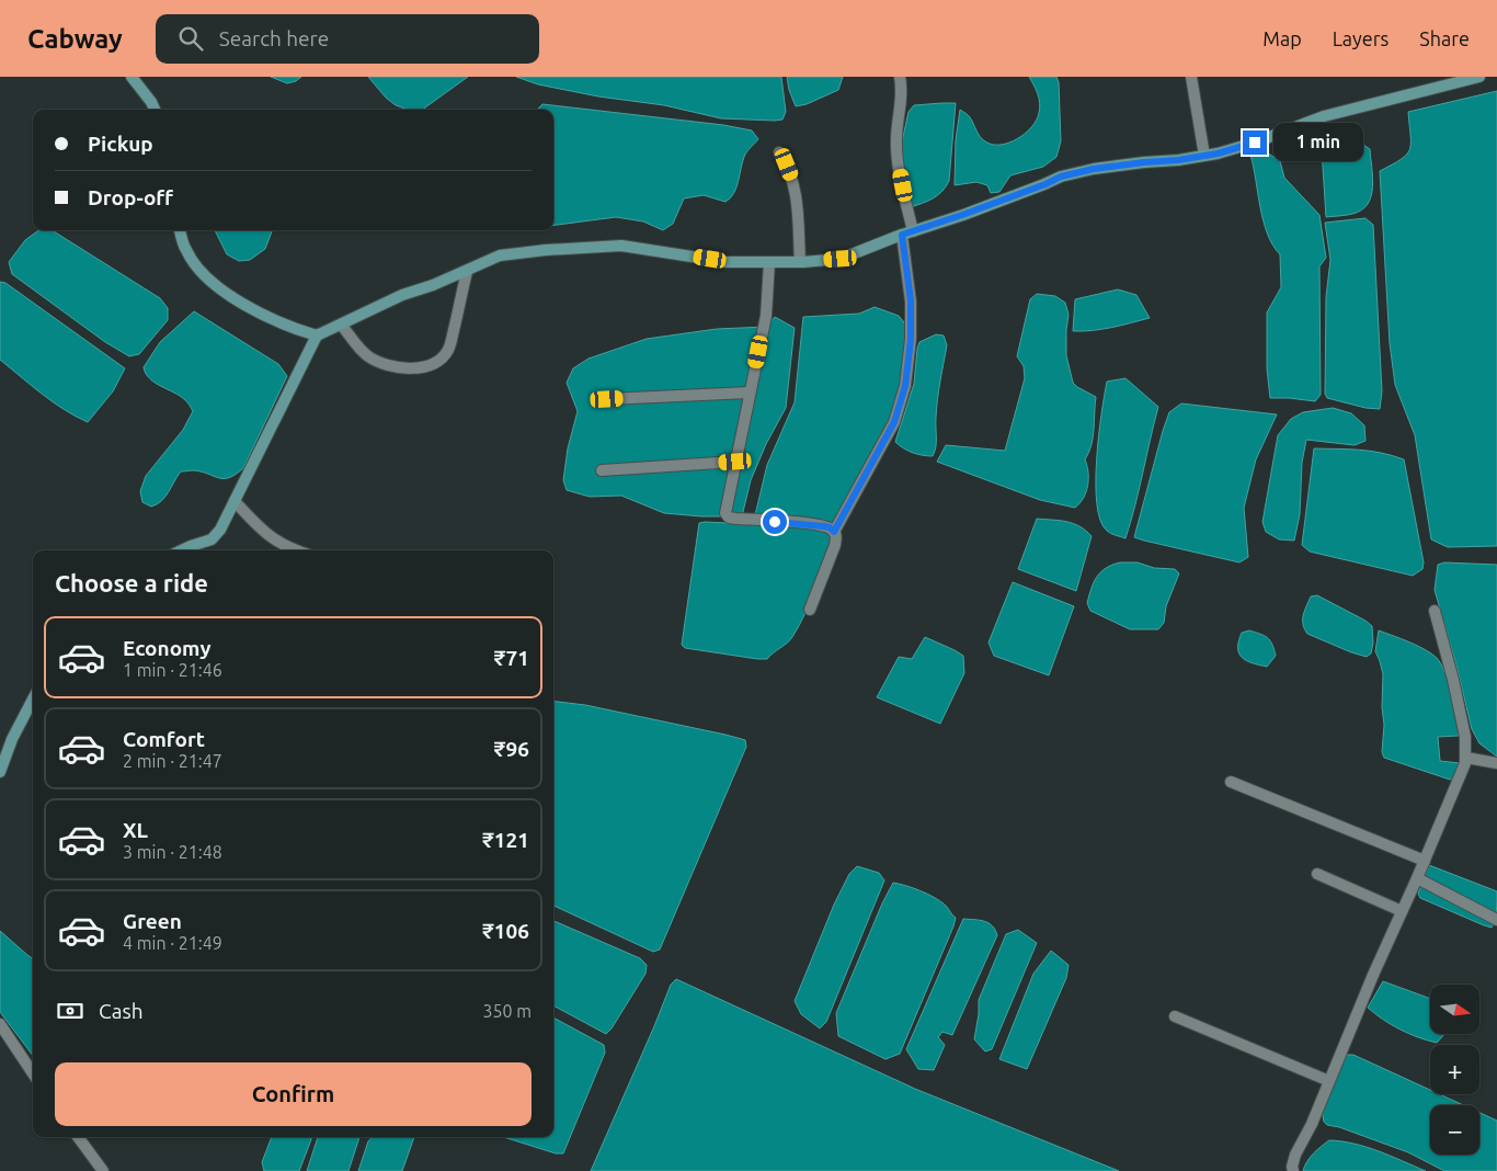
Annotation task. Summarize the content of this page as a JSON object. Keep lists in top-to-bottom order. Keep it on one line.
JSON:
{"north":"right","page":{"header":"Cabway","search":"Search here","nav":["Map","Layers","Share"],"banner":["Pickup","Drop-off"],"bubble":"1 min","heading":"Choose a ride","list":[{"name":"Economy","note":"1 min · 21:46","value":"₹71"},{"name":"Comfort","note":"2 min · 21:47","value":"₹96"},{"name":"XL","note":"3 min · 21:48","value":"₹121"},{"name":"Green","note":"4 min · 21:49","value":"₹106"}],"pay":["Cash","350 m"],"map_buttons":["+","−"],"buttons":"Confirm"}}
